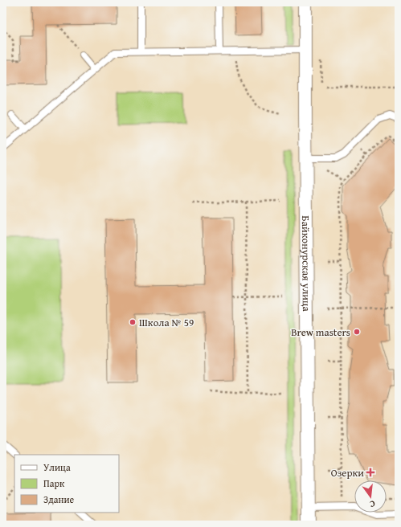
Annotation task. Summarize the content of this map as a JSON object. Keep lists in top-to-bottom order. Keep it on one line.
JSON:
{"streets":{"street":["Байконурская улица"]},"places":{"other":["Школа № 59","Brew masters"],"health":["Озерки"]},"legend":["Улица","Парк","Здание"],"north":"bottom"}
